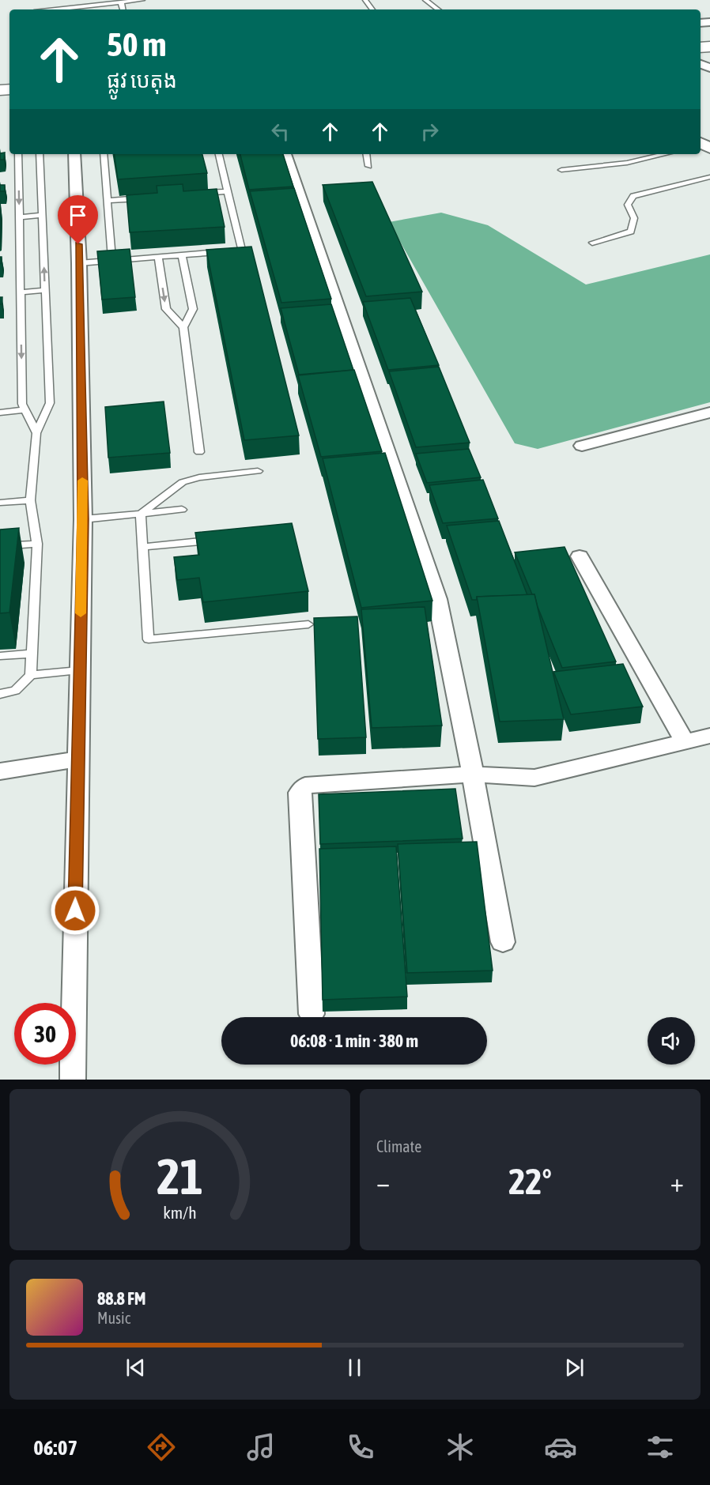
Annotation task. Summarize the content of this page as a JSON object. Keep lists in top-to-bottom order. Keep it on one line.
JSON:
{"page":{"turn":["50 m","ផ្លូវ បេតុង"],"limit":"30","trip":"06:08 · 1 min · 380 m","tile":"Climate","heat":["−","22°","+"],"song":["88.8 FM","Music"],"tabs":"06:07","gauge":["21","km/h"]}}
